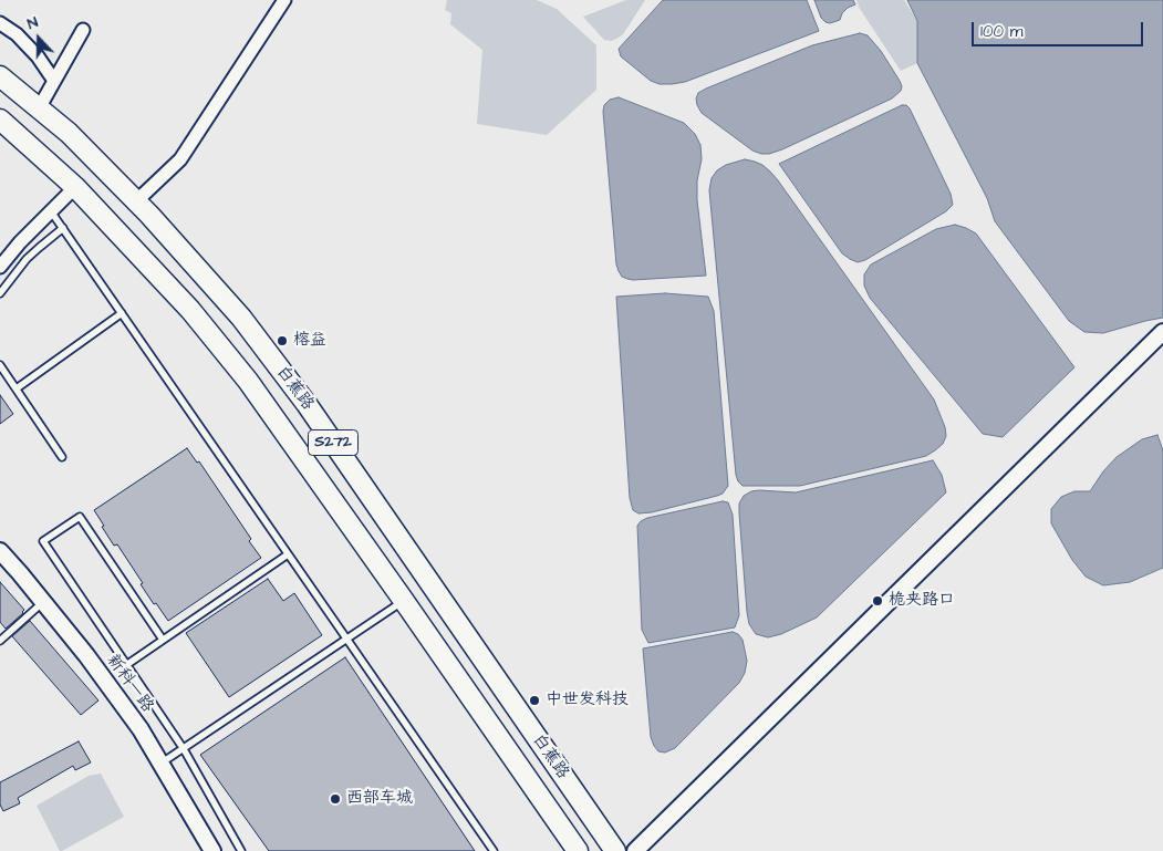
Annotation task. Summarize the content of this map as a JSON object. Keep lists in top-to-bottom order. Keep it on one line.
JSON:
{"streets":{"main road":["白蕉路","S272"],"street":["新科一路"]},"places":["榕益","桅夹路口","中世发科技","西部车城"],"scale_bar":"100 m","north":"top"}
